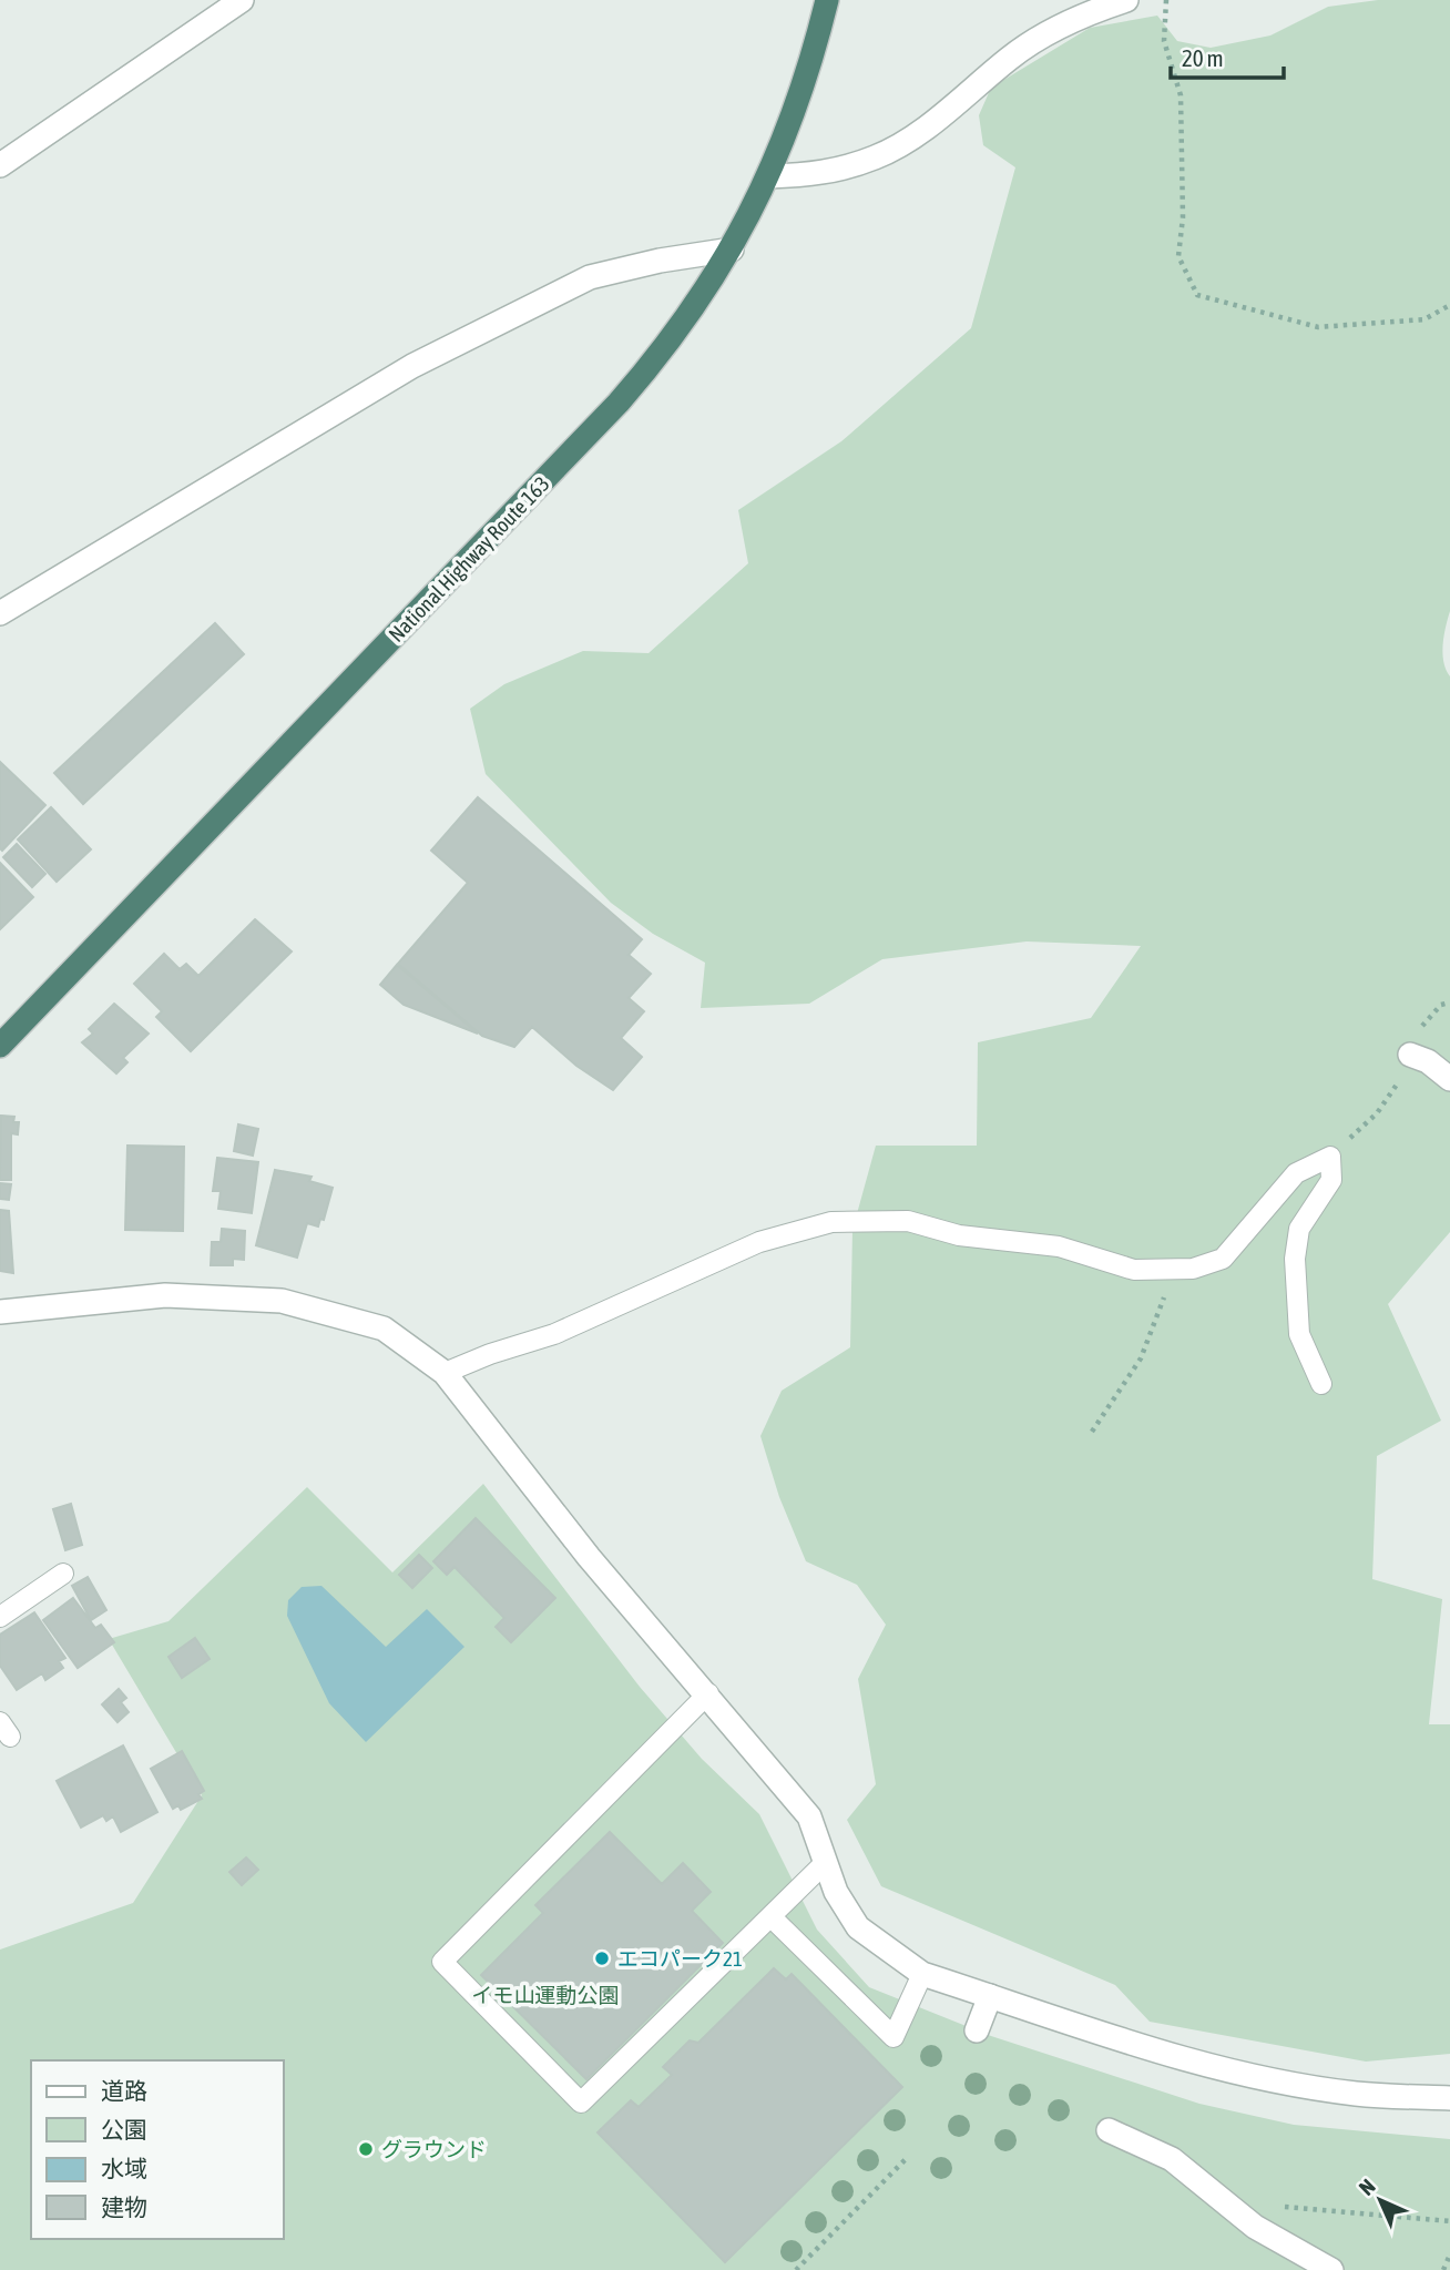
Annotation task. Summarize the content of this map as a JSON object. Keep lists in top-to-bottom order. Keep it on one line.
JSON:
{"streets":{"highway":["National Highway Route 163"]},"parks":["イモ山運動公園"],"places":["エコパーク21","グラウンド"],"legend":["道路","公園","水域","建物"],"scale_bar":"20 m","north":"top left"}
